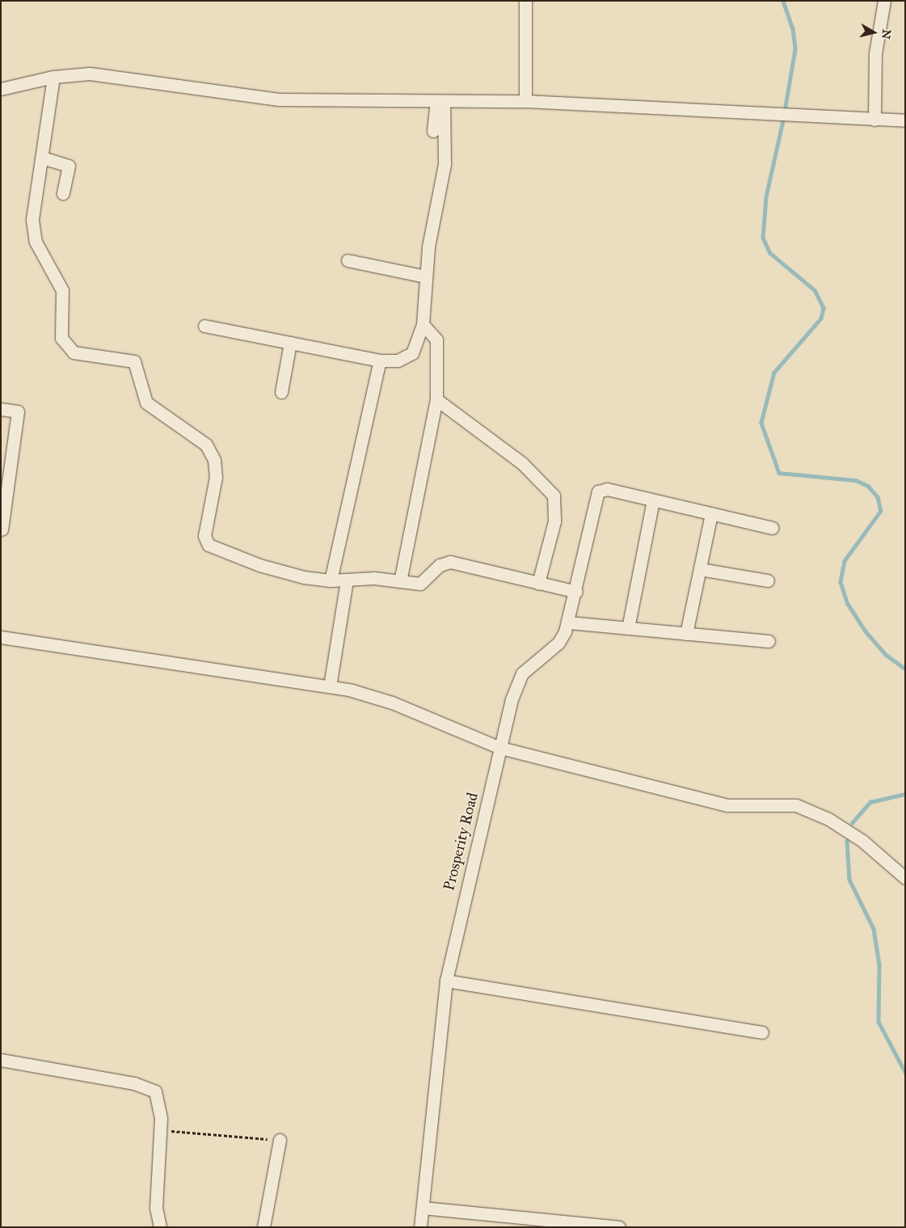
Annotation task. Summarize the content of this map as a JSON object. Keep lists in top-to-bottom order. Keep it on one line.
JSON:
{"streets":{"street":["Prosperity Road"]},"north":"right"}
